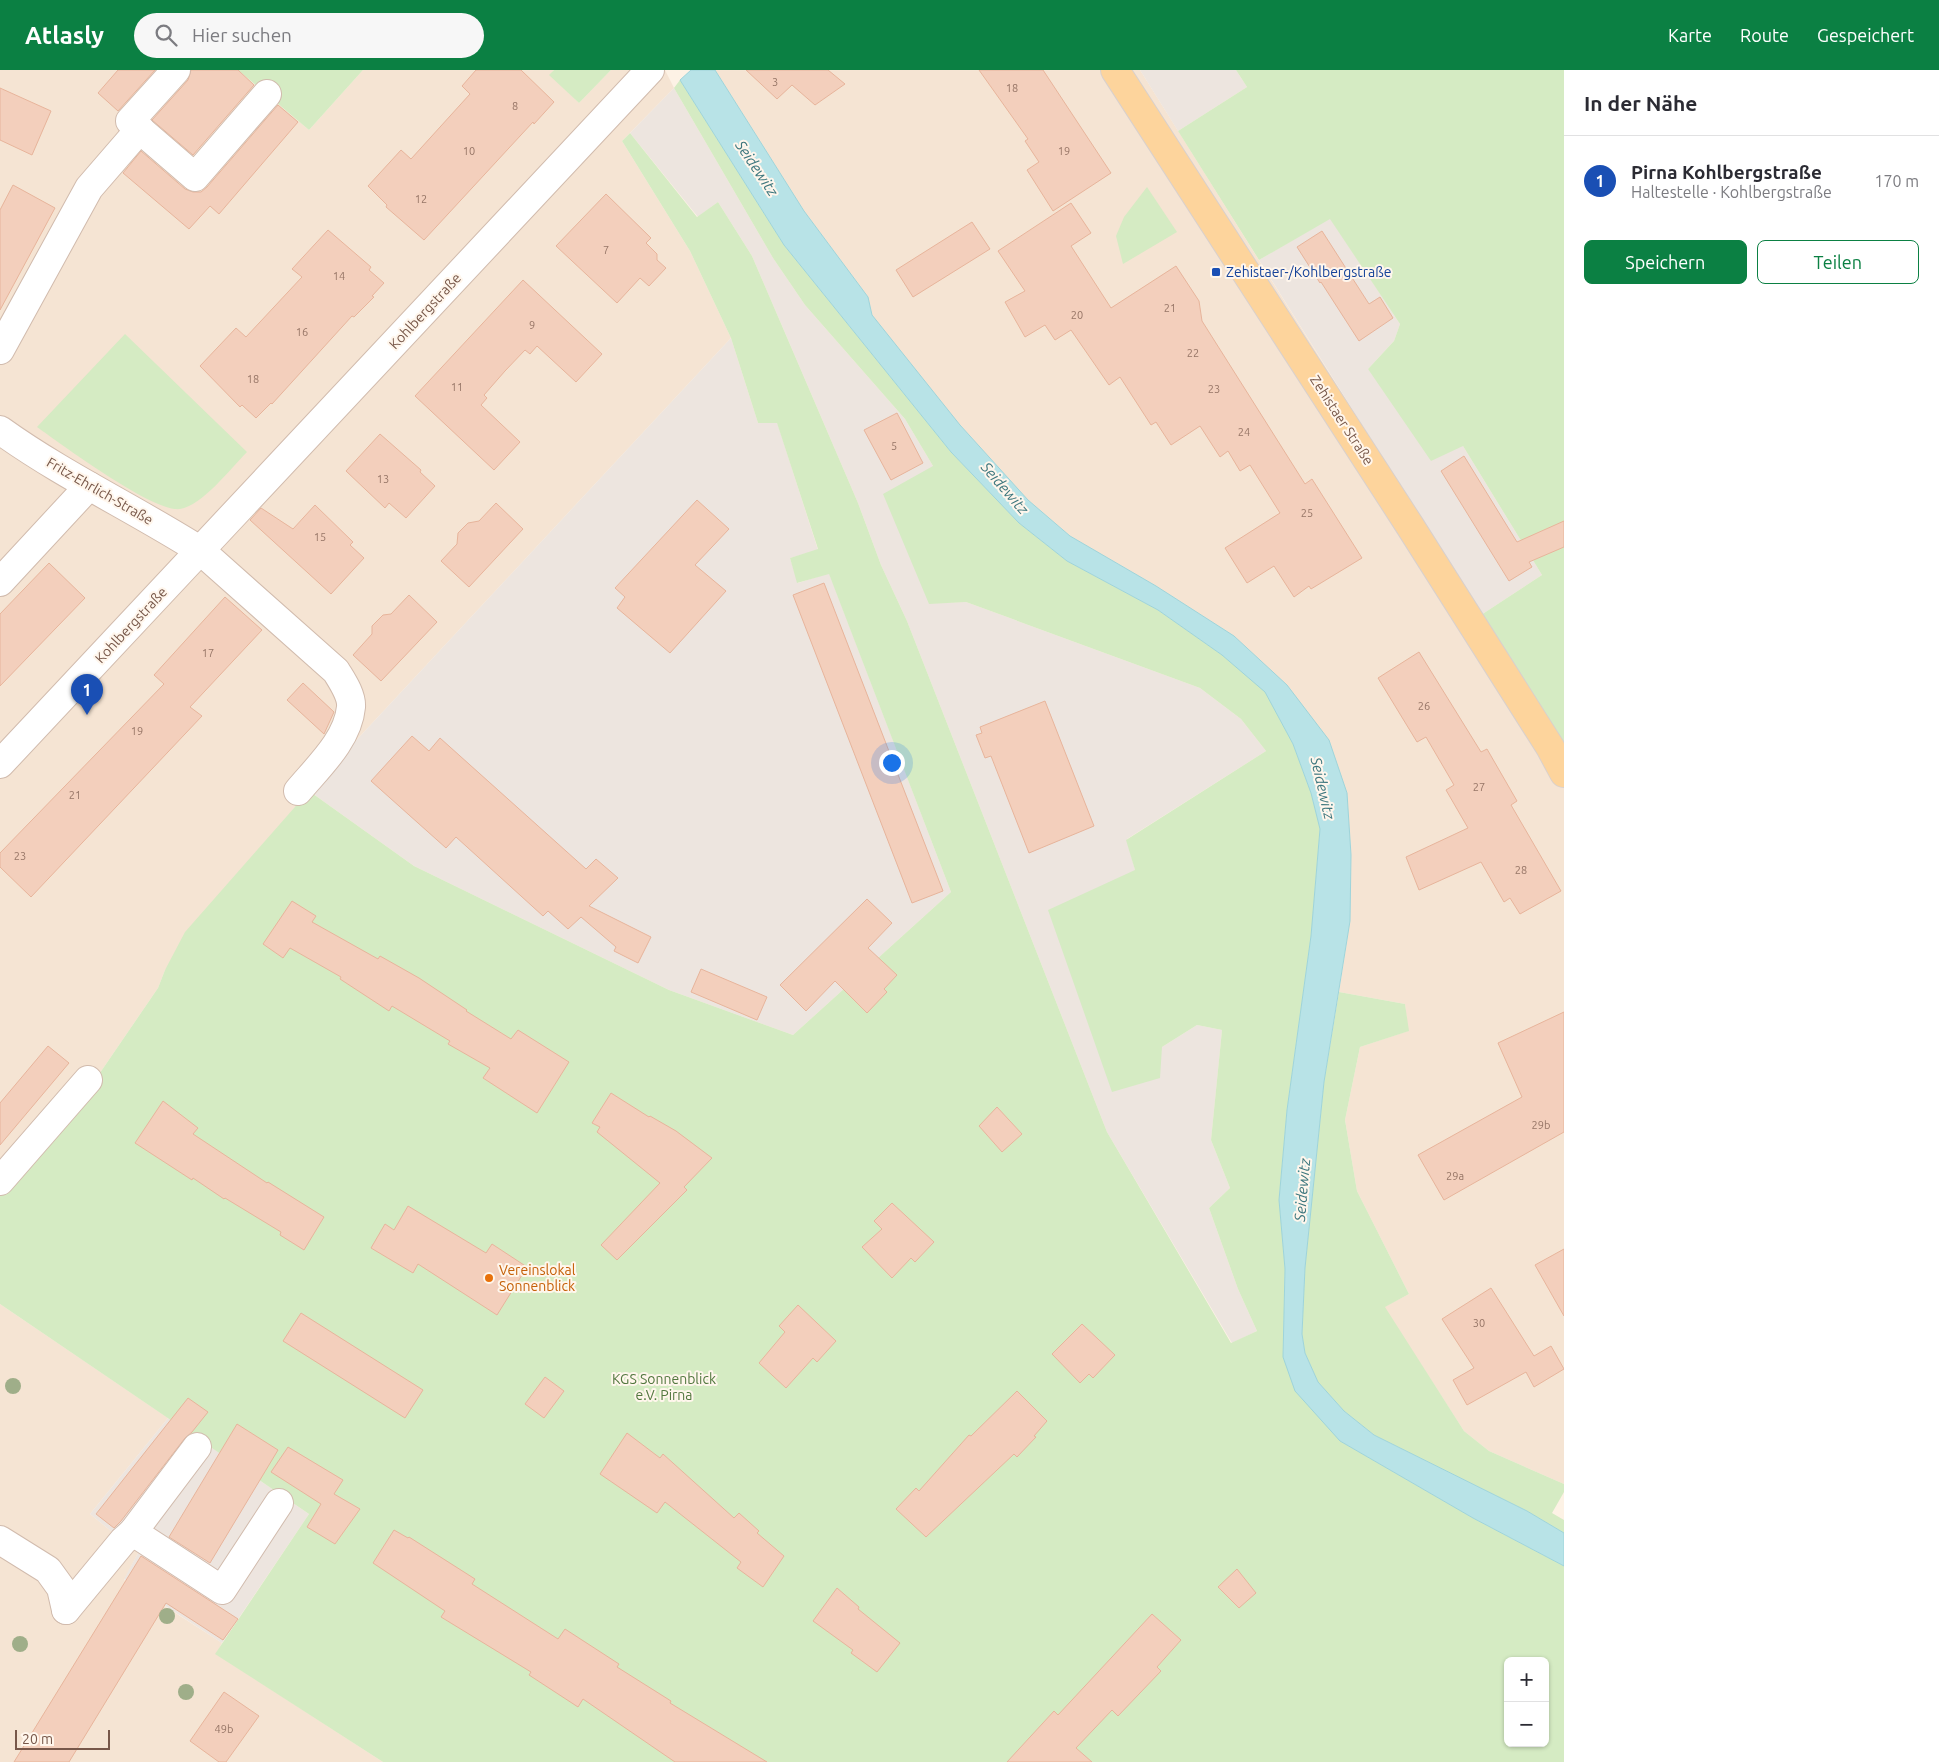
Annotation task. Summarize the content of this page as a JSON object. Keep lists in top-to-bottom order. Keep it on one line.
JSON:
{"streets":{"main road":["Zehistaer Straße"],"street":["Kohlbergstraße","Fritz-Ehrlich-Straße"]},"crossings":[["Kohlbergstraße","Fritz-Ehrlich-Straße"]],"water":["Seidewitz"],"parks":["KGS Sonnenblick e.V. Pirna"],"places":{"transit":["Zehistaer-/Kohlbergstraße"],"other":["Vereinslokal Sonnenblick"]},"house_numbers":["3","18","8","10","19","12","7","14","21","20","9","16","22","18","11","23","24","5","13","25","15","17","26","19","27","21","23","28","29b","29a","30","49b"],"scale_bar":"20 m","page":{"header":"Atlasly","search":"Hier suchen","nav":["Karte","Route","Gespeichert"],"heading":"In der Nähe","list":[{"mark":"1","name":"Pirna Kohlbergstraße","note":"Haltestelle · Kohlbergstraße","value":"170 m"}],"buttons":["Speichern","Teilen"],"pins":"1","map_buttons":["+","−"],"scale":"20 m"}}
